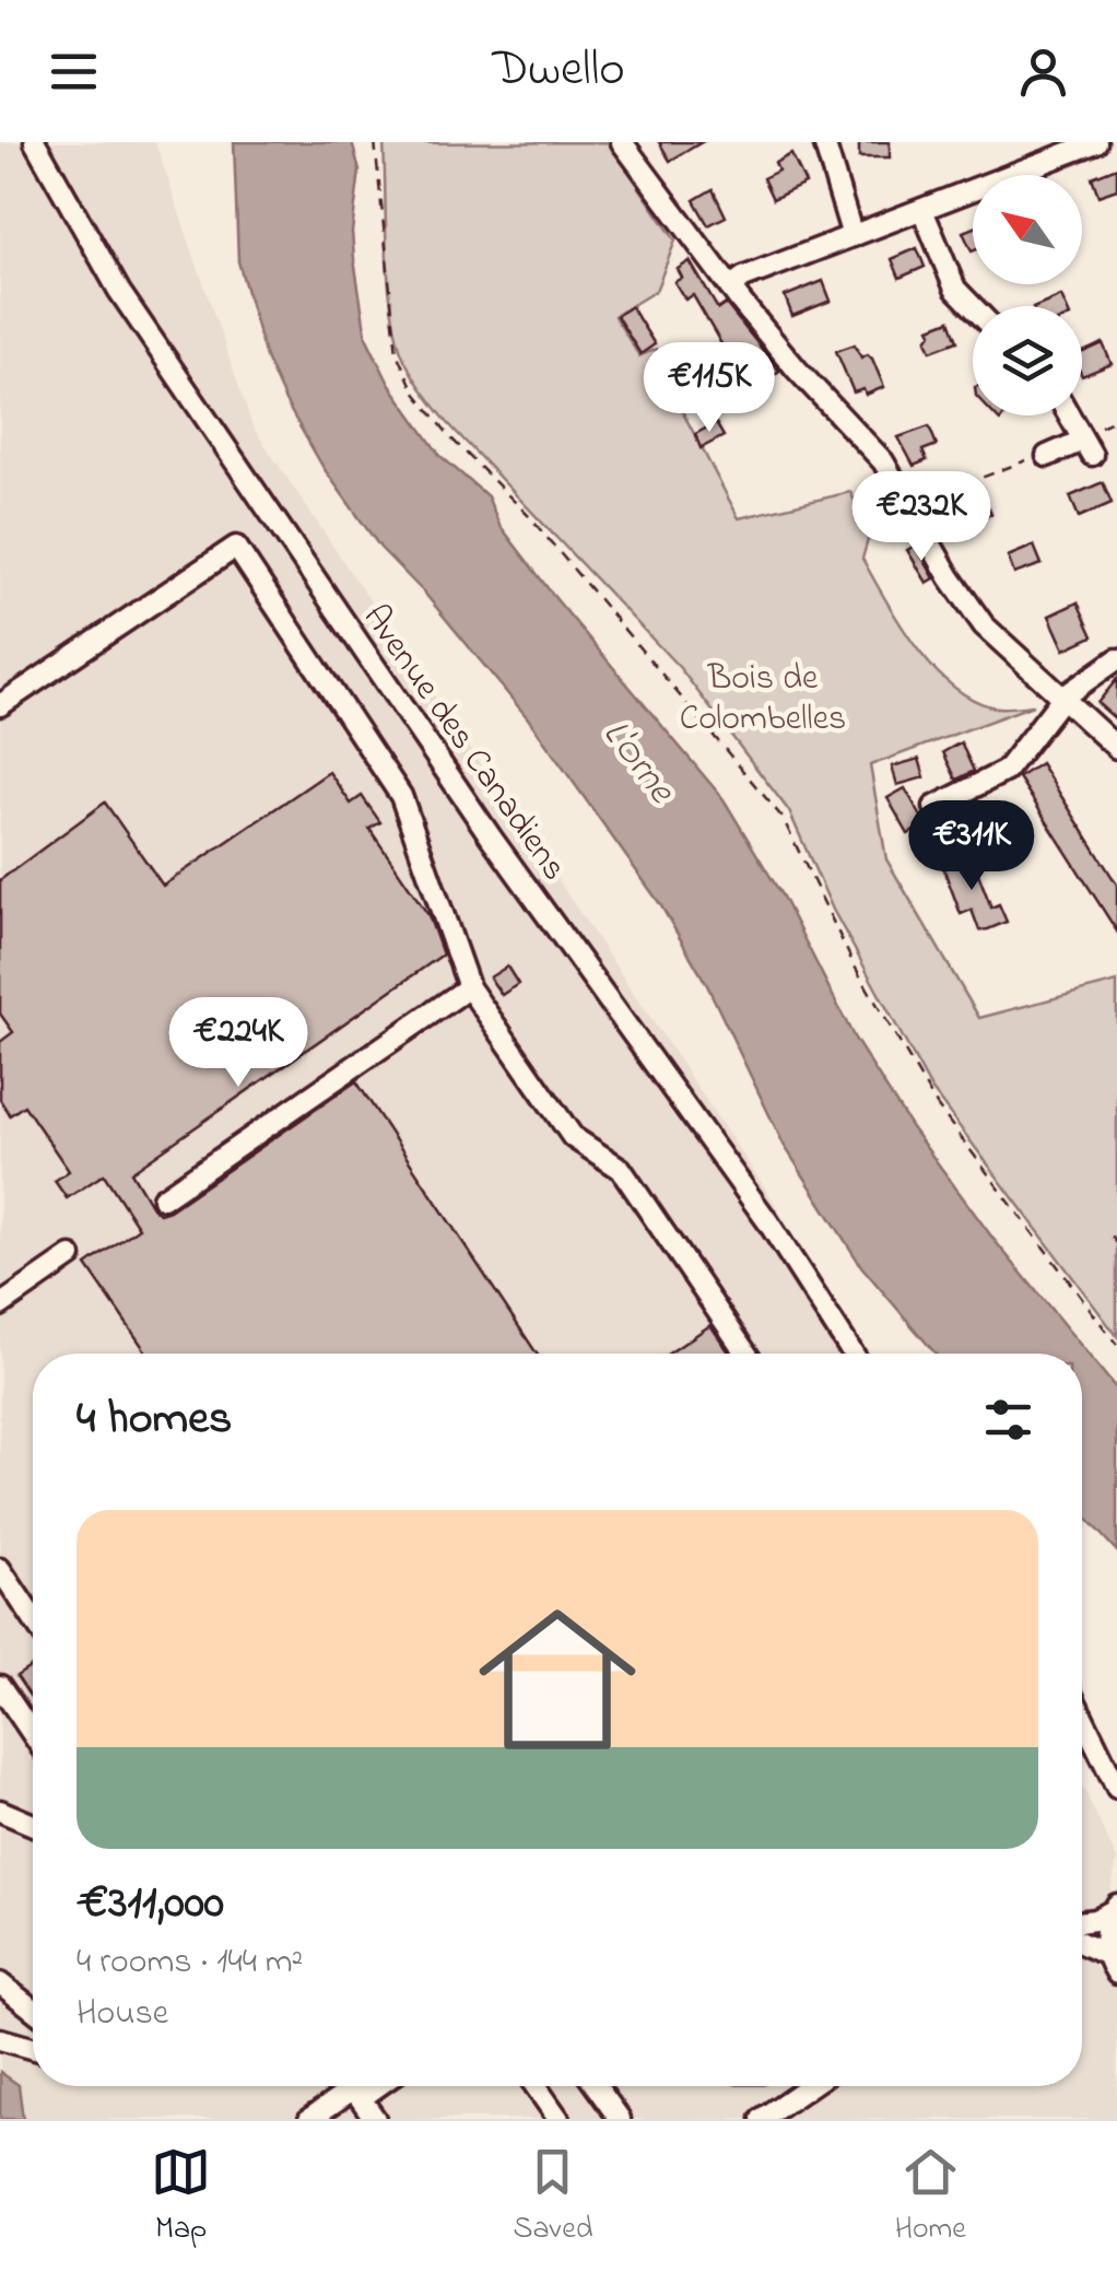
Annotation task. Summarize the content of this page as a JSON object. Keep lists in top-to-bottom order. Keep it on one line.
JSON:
{"streets":{"street":["Avenue des Canadiens"]},"water":["L'Orne"],"parks":["Bois de Colombelles"],"north":"top left","page":{"header":"Dwello","price":["€115K","€232K","€311K","€224K"],"heading":"4 homes","list":[{"name":"€311,000","note":"4 rooms · 144 m² · House"}],"tabs":["Map","Saved","Home"]}}
